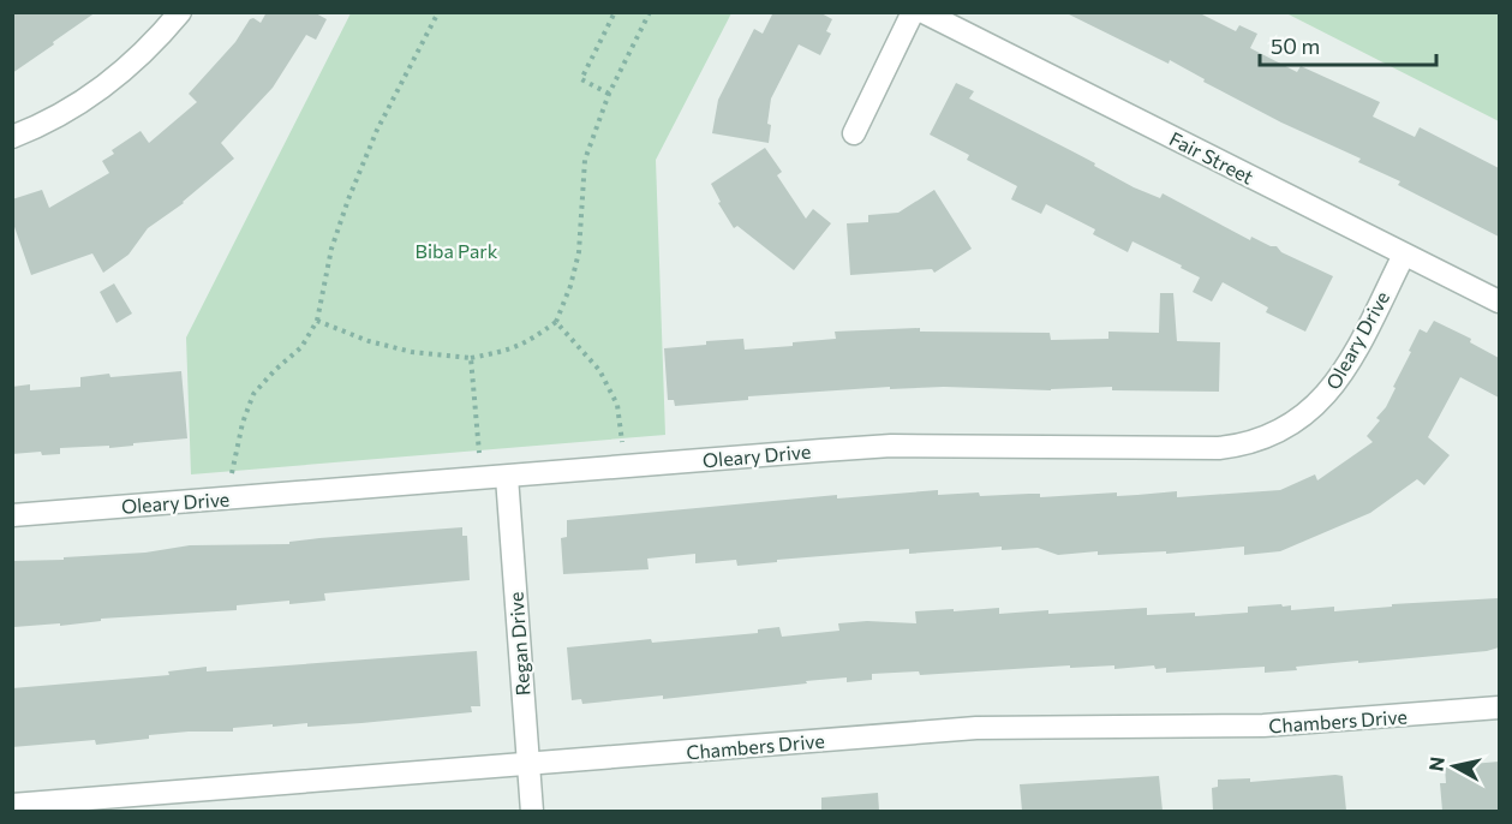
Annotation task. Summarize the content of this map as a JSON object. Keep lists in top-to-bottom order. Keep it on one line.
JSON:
{"streets":{"street":["Fair Street","Oleary Drive","Regan Drive","Chambers Drive"]},"crossings":[["Fair Street","Oleary Drive"],["Oleary Drive","Regan Drive"],["Regan Drive","Chambers Drive"]],"parks":["Biba Park"],"scale_bar":"50 m","north":"left"}
